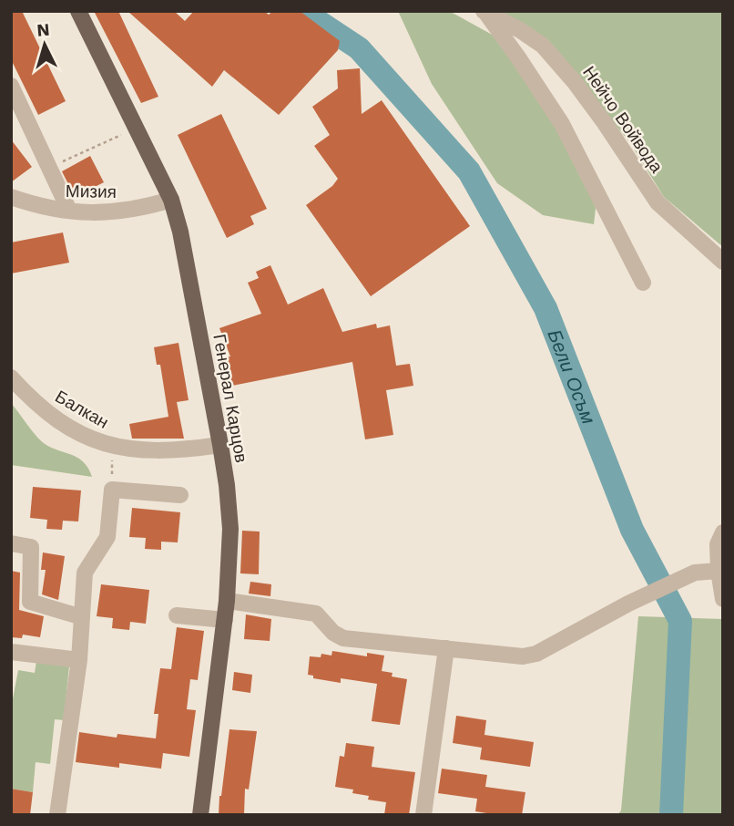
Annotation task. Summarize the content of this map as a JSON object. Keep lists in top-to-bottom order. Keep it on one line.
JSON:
{"streets":{"main road":["Генерал Карцов"],"street":["Нейчо Войвода","Мизия","Балкан"]},"crossings":[["Мизия","Генерал Карцов"],["Генерал Карцов","Балкан"]],"water":["Бели Осъм"],"north":"top"}
